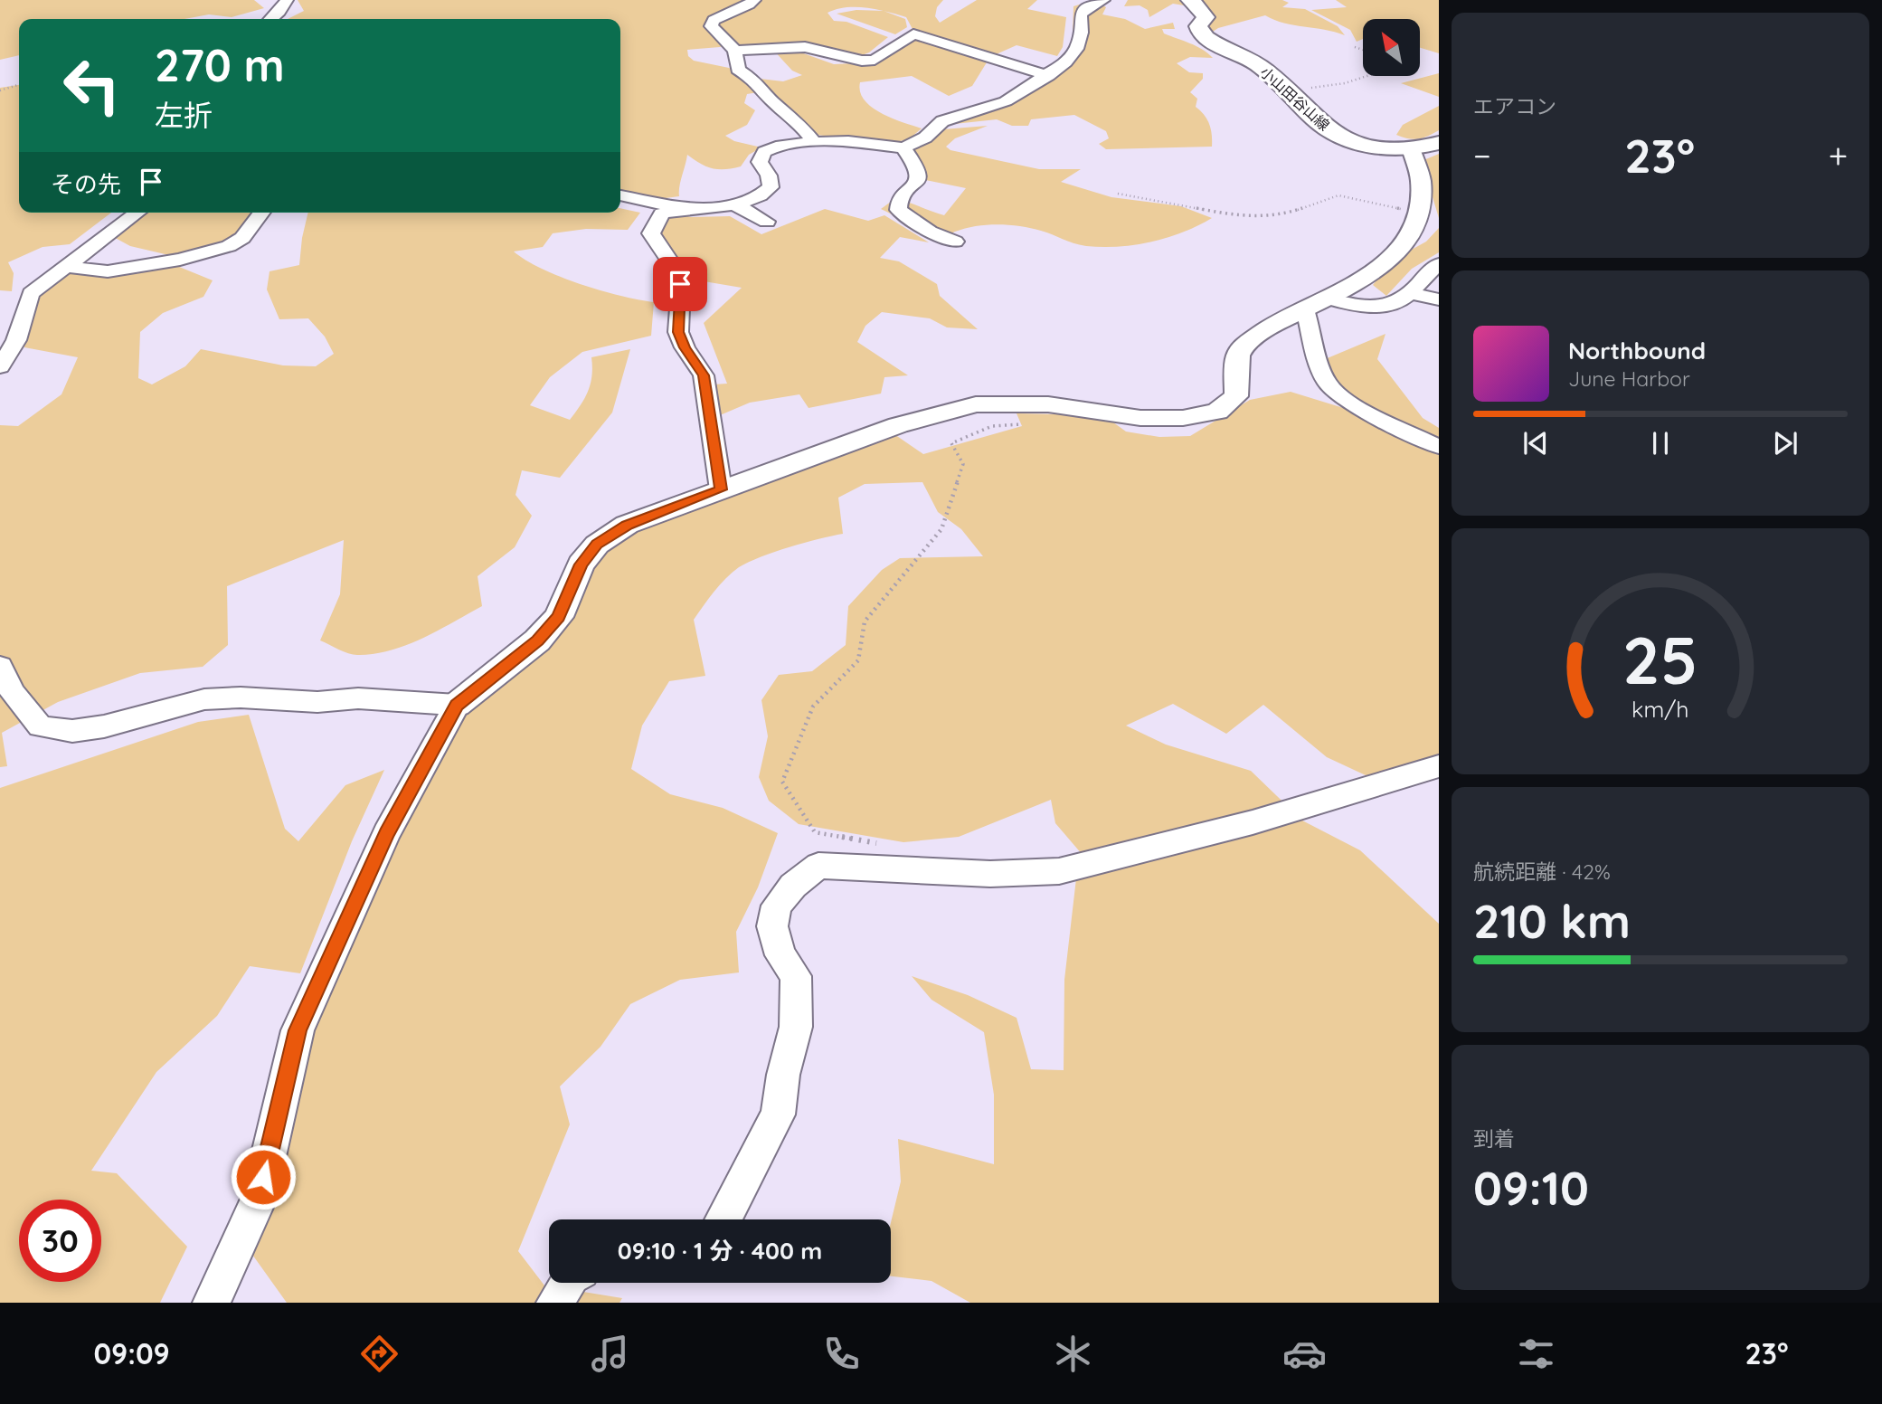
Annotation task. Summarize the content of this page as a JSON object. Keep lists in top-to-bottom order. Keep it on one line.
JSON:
{"streets":{"main road":["小山田谷山線"]},"north":"top left","page":{"tile":["エアコン",["航続距離 · 42%","210 km"],["到着","09:10"]],"turn":["270 m","左折"],"heat":["−","23°","+"],"then":"その先","song":["Northbound","June Harbor"],"limit":"30","trip":"09:10 · 1 分 · 400 m","tabs":["09:09","23°"],"gauge":["25","km/h"]}}
